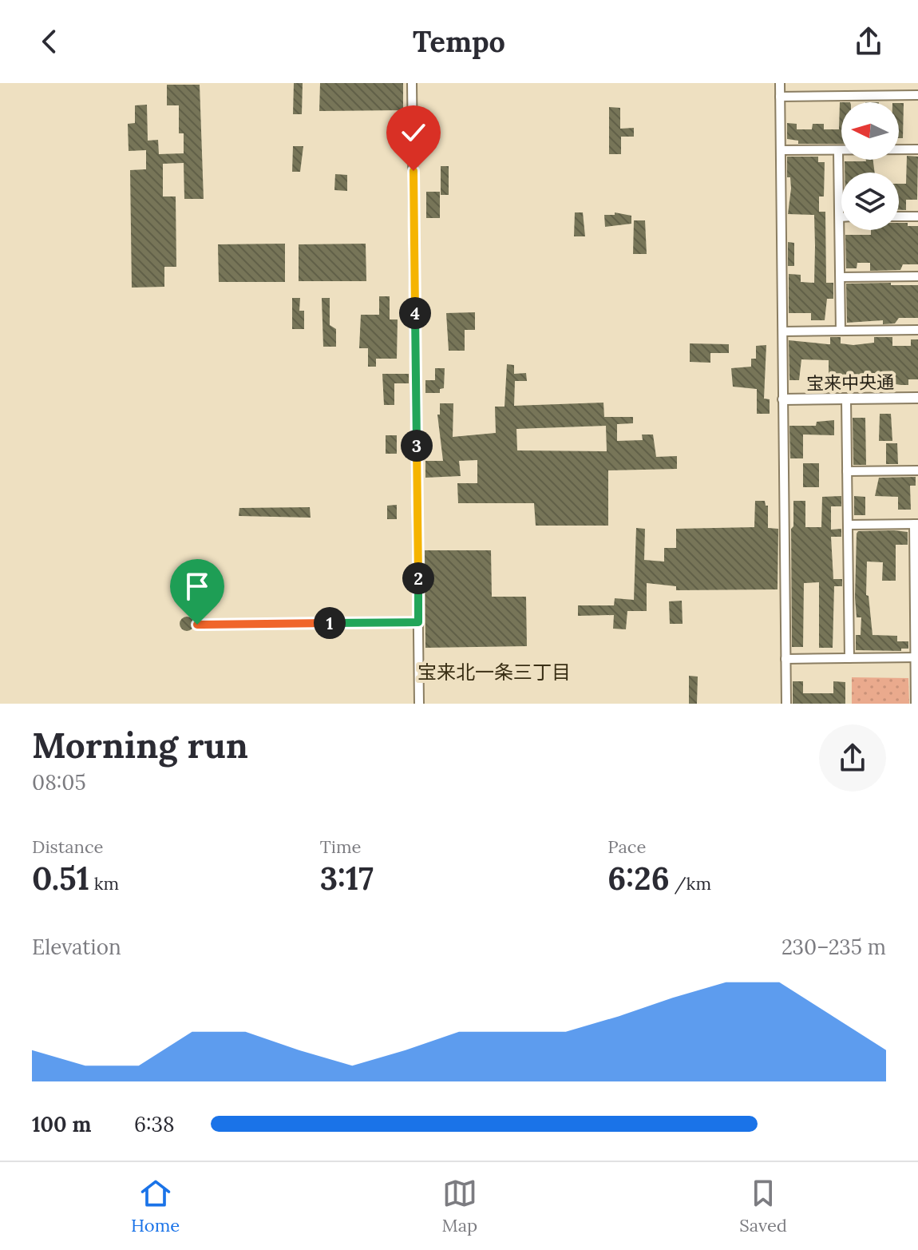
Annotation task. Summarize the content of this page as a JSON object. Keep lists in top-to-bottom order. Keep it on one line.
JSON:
{"streets":{"street":["宝来中央通"]},"districts":["宝来北一条三丁目"],"north":"left","page":{"header":"Tempo","pins":["4","3","2","1"],"heading":["Morning run","08:05"],"stats":[["Distance","0.51 km"],["Time","3:17"],["Pace","6:26 /km"]],"chart":["Elevation","230–235 m"],"list":[{"name":"100 m","note":"6:38"}],"tabs":["Home","Map","Saved"]}}
